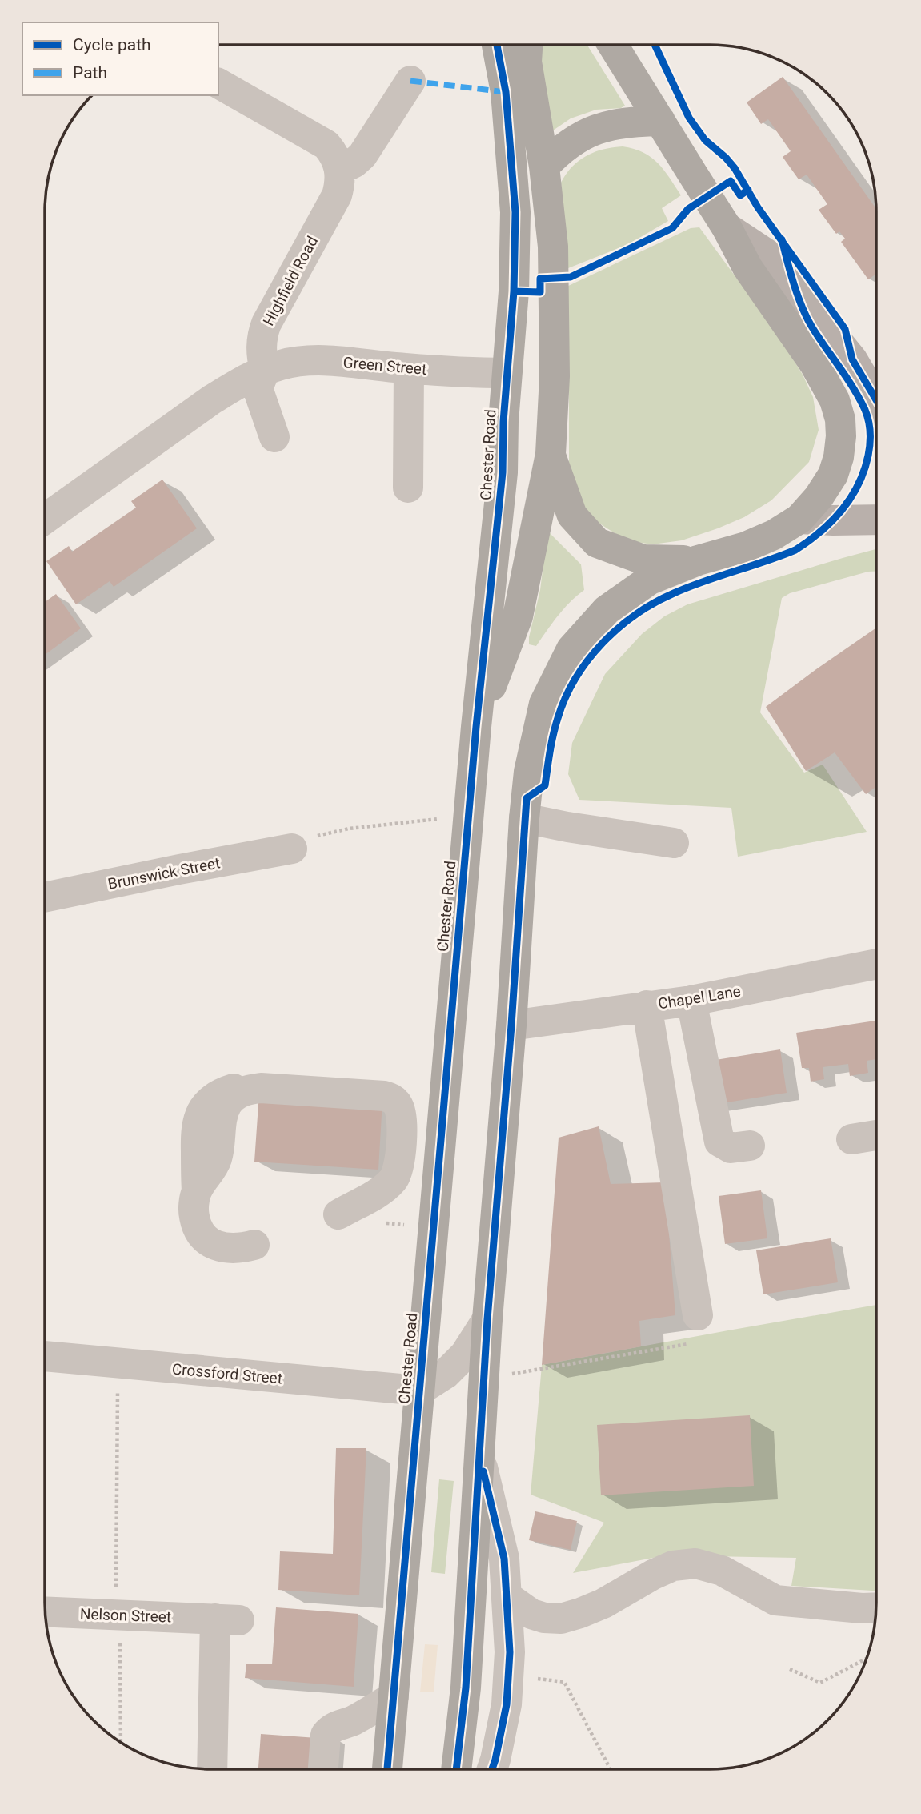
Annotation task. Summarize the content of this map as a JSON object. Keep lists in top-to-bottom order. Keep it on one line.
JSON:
{"streets":{"highway":["Chester Road"],"street":["Highfield Road","Green Street","Brunswick Street","Chapel Lane","Crossford Street","Nelson Street"]},"crossings":[["Highfield Road","Green Street"],["Green Street","Chester Road"],["Chester Road","Chapel Lane"],["Chester Road","Crossford Street"]],"legend":["Cycle path","Path"]}
